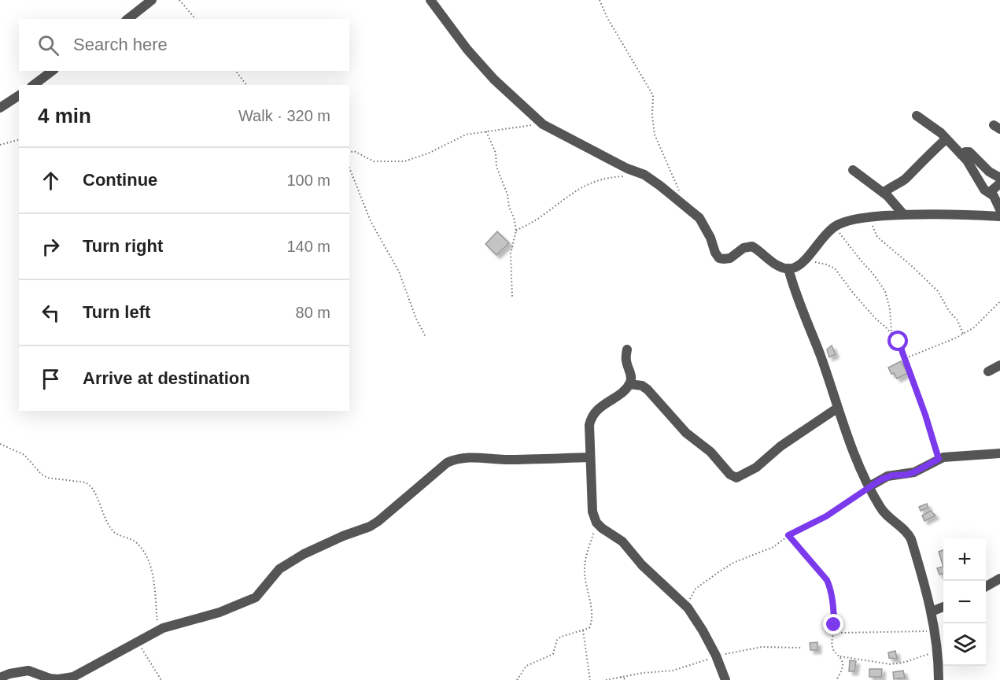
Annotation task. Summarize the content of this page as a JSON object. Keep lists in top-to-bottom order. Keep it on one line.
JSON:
{"page":{"search":"Search here","heading":["4 min","Walk · 320 m"],"list":[["Continue","100 m"],["Turn right","140 m"],["Turn left","80 m"],"Arrive at destination"],"map_buttons":["+","−"]}}
